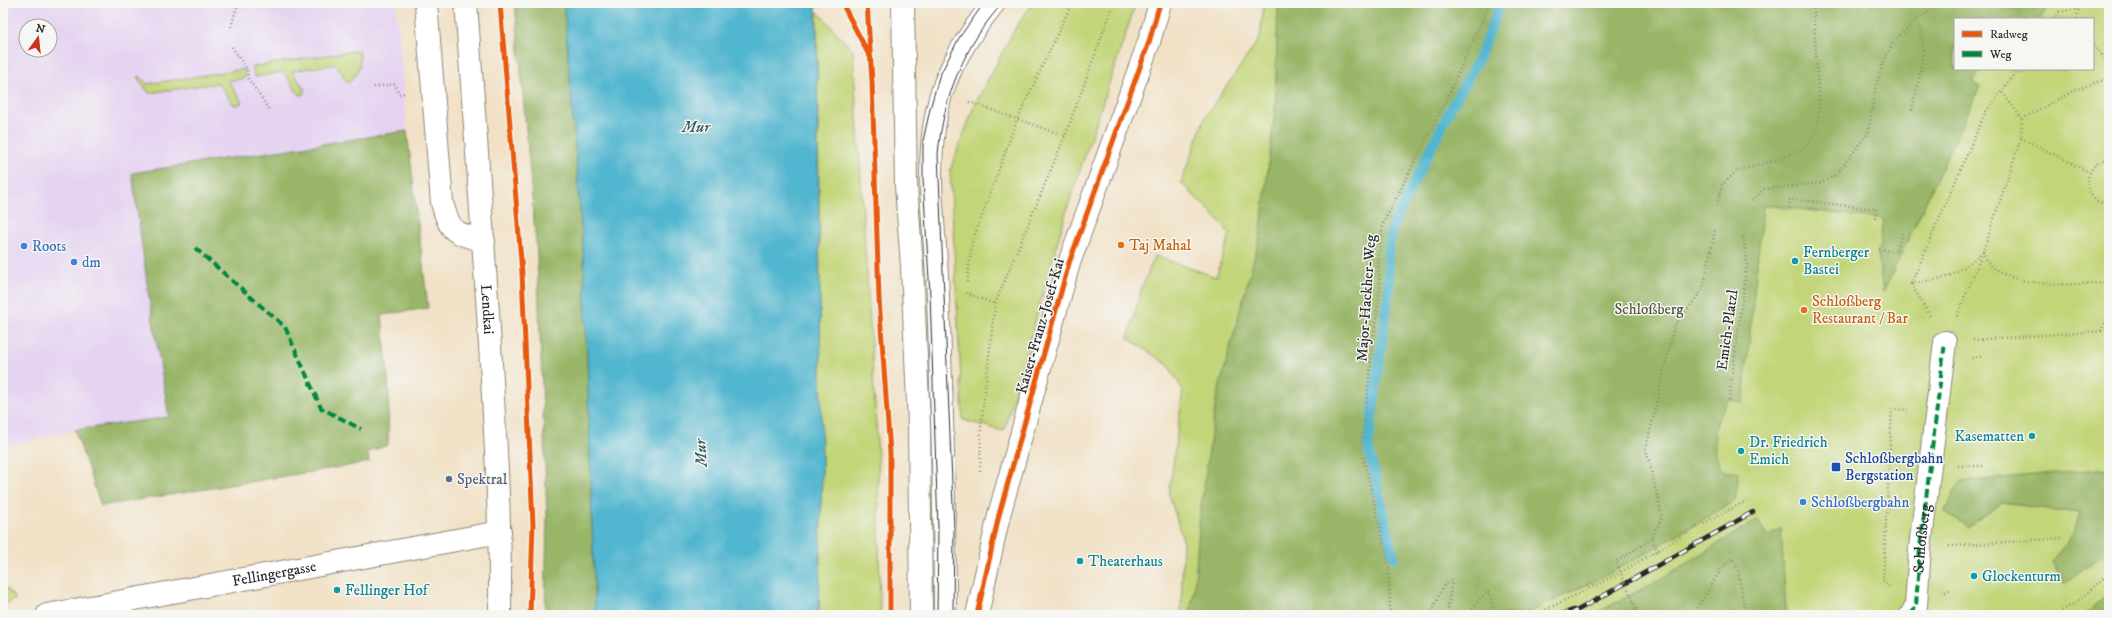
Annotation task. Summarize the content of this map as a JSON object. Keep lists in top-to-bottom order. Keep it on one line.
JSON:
{"streets":{"main road":["Lendkai","Kaiser-Franz-Josef-Kai","Schloßberg","Fellingergasse"],"path":["Major-Hackher-Weg","Emich-Platzl"]},"crossings":[["Lendkai","Fellingergasse"]],"water":["Mur"],"parks":["Schloßberg"],"places":{"other":["Taj Mahal","Roots","Fernberger Bastei","dm","Schloßberg Restaurant / Bar","Kasematten","Dr. Friedrich Emich","Spektral","Schloßbergbahn","Theaterhaus","Glockenturm","Fellinger Hof"],"transit":["Schloßbergbahn Bergstation"]},"legend":["Radweg","Weg"],"north":"top"}
